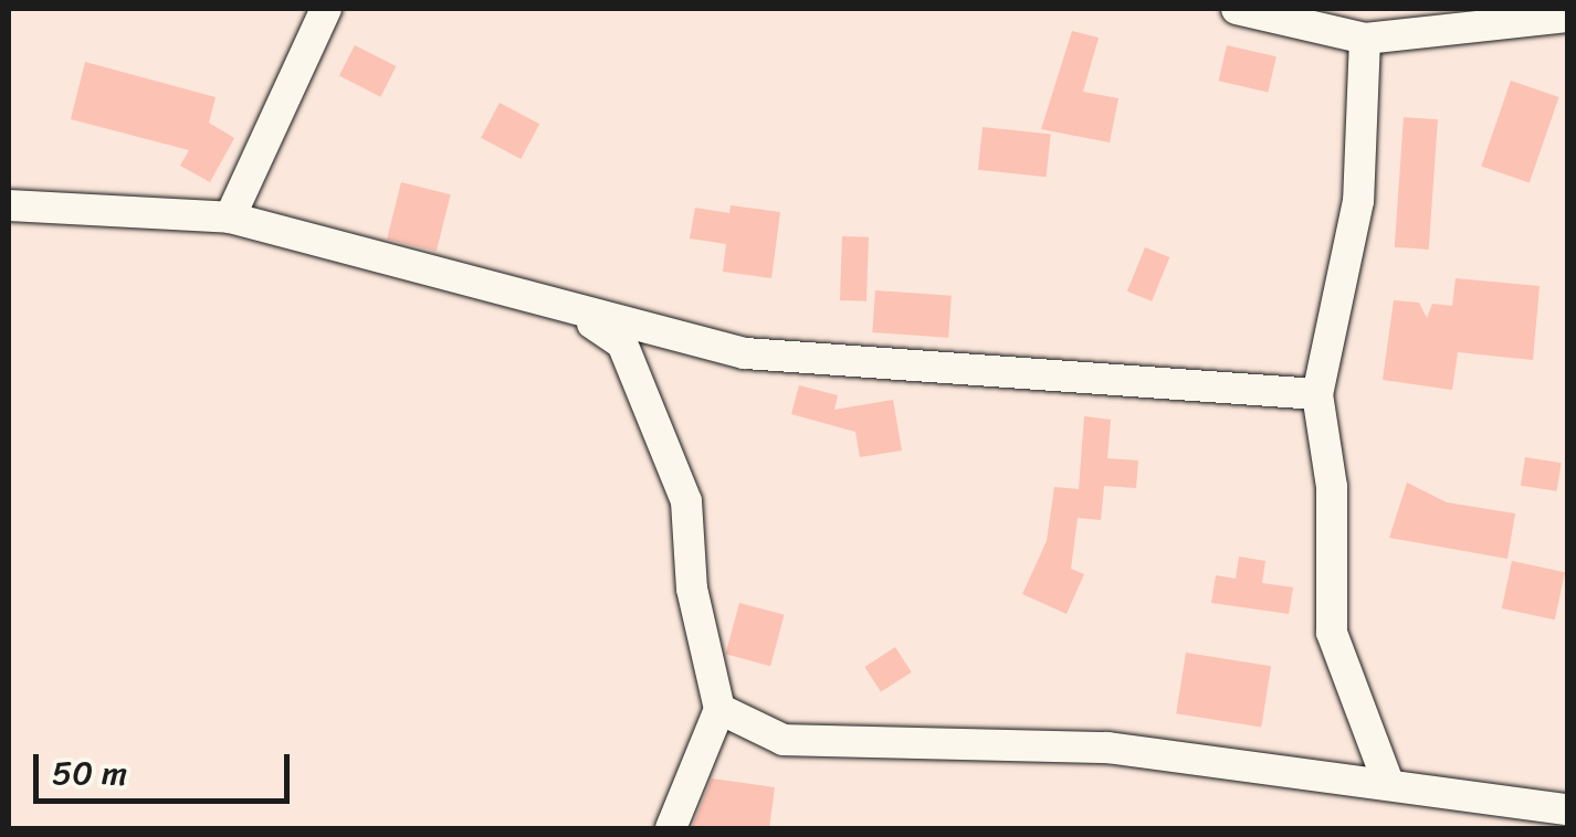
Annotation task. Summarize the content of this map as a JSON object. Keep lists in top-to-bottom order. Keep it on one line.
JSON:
{"scale_bar":"50 m"}
